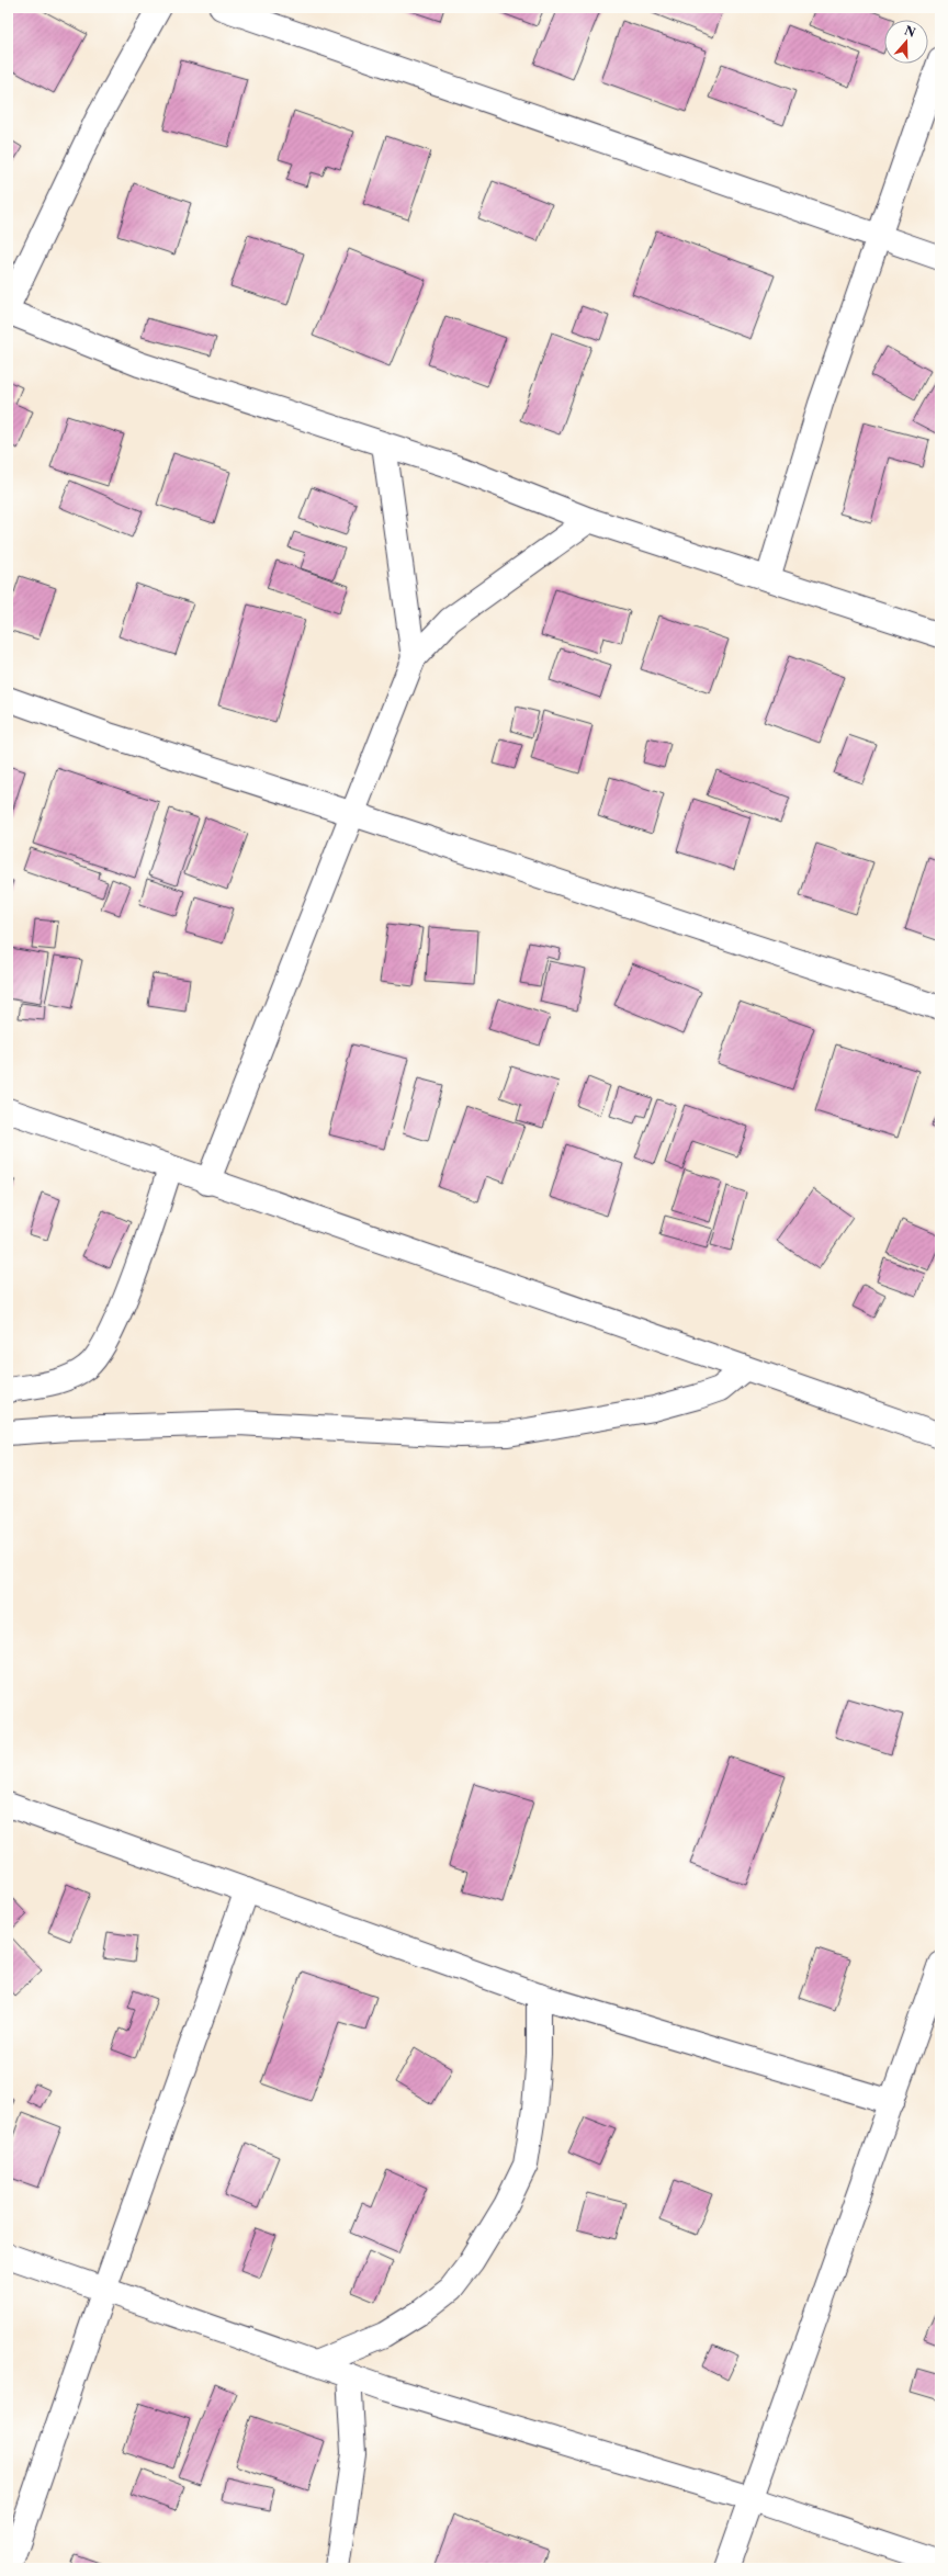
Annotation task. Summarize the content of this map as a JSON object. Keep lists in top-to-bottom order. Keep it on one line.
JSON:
{"north":"top"}
